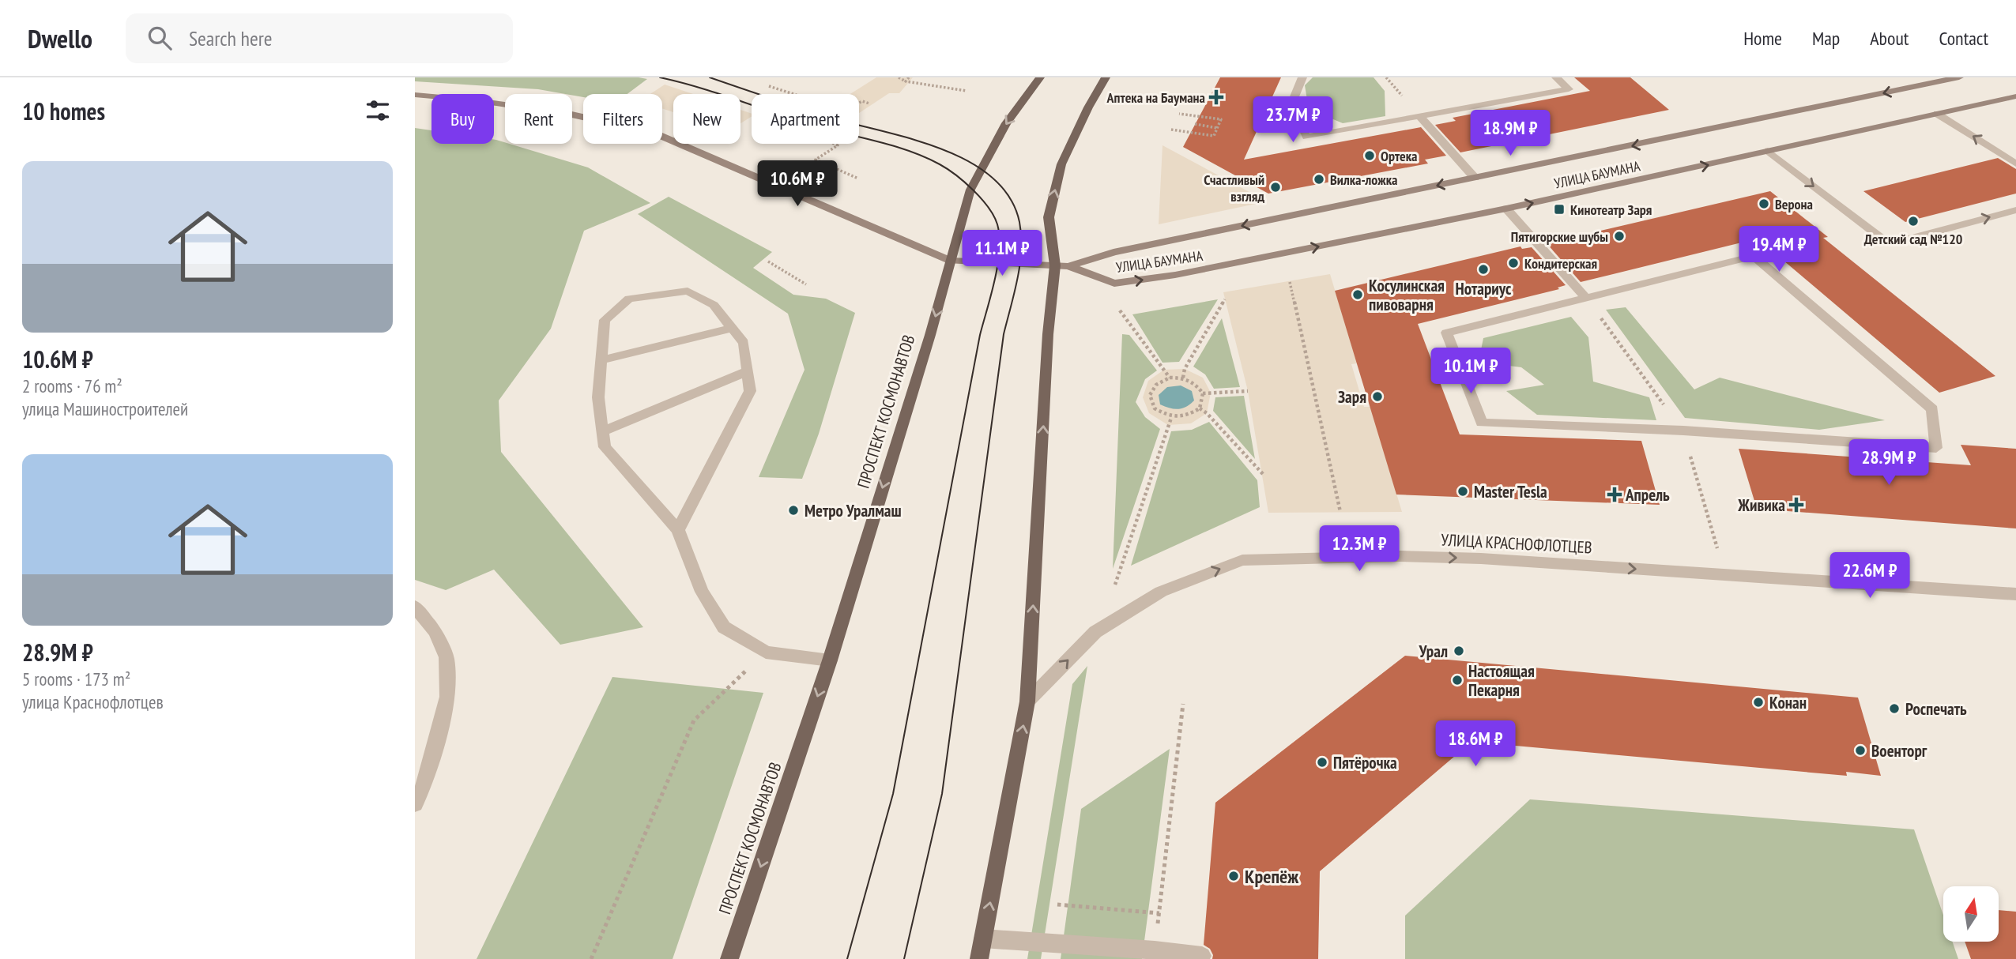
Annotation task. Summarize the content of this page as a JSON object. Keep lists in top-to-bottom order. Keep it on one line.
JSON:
{"streets":{"main road":["УЛИЦА БАУМАНА","ПРОСПЕКТ КОСМОНАВТОВ"],"street":["УЛИЦА КРАСНОФЛОТЦЕВ"]},"one_way":["УЛИЦА КРАСНОФЛОТЦЕВ"],"places":{"health":["Аптека на Баумана","Апрель","Живика"],"other":["Ортека","Вилка-ложка","Счастливый взгляд","Верона","Детский сад №120","Пятигорские шубы","Кондитерская","Нотариус","Косулинская пивоварня","Заря","Master Tesla","Метро Уралмаш","Урал","Настоящая Пекарня","Конан","Роспечать","Военторг","Пятёрочка","Крепёж"],"transit":["Кинотеатр Заря"]},"north":"top","page":{"header":"Dwello","search":"Search here","nav":["Home","Map","About","Contact"],"heading":"10 homes","chip":["Buy","Rent","Filters","New","Apartment"],"price":["23.7M ₽","18.9M ₽","10.6M ₽","19.4M ₽","11.1M ₽","10.1M ₽","28.9M ₽","12.3M ₽","22.6M ₽","18.6M ₽"],"list":[{"name":"10.6M ₽","note":"2 rooms · 76 m² · улица Машиностроителей"},{"name":"28.9M ₽","note":"5 rooms · 173 m² · улица Краснофлотцев"}]}}
